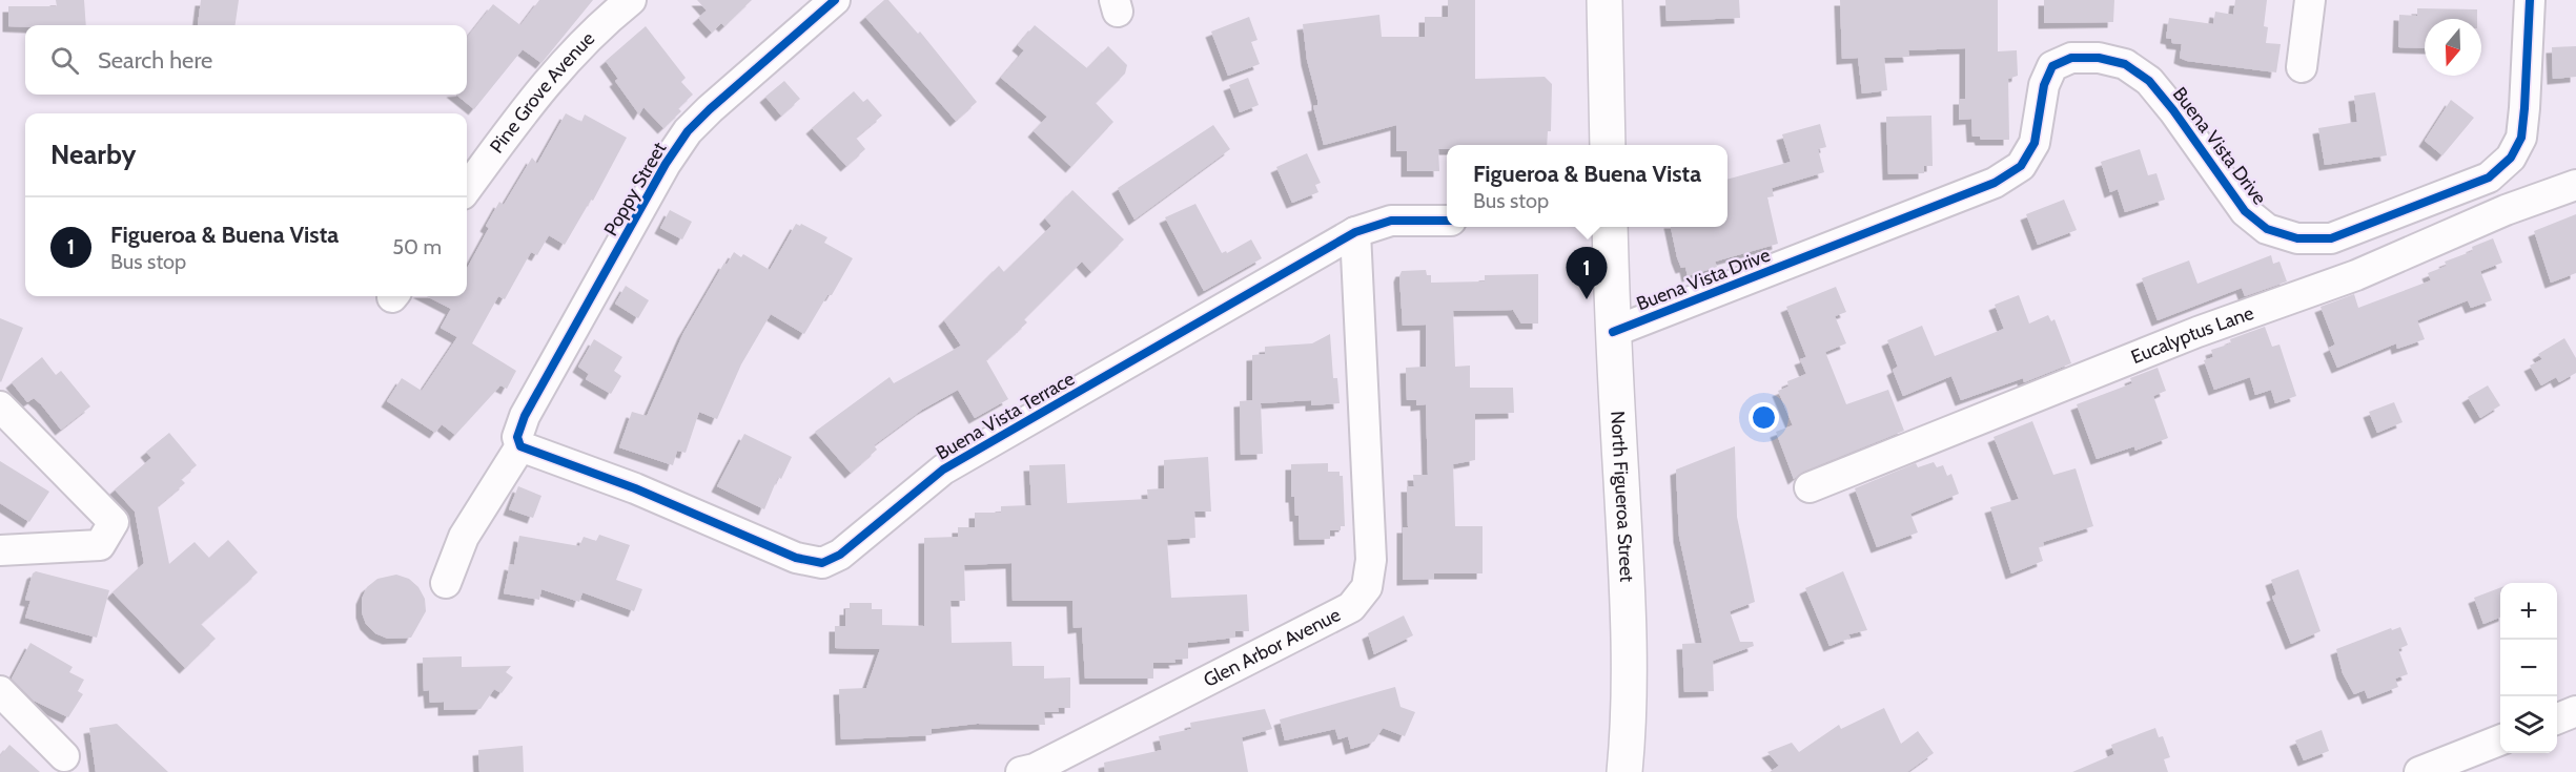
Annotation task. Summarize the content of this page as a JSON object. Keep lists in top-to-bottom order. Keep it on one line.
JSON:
{"streets":{"main road":["North Figueroa Street"],"street":["Pine Grove Avenue","Buena Vista Drive","Poppy Street","Eucalyptus Lane","Buena Vista Terrace","Glen Arbor Avenue"]},"crossings":[["Buena Vista Drive","North Figueroa Street"],["Poppy Street","Buena Vista Terrace"],["Buena Vista Terrace","Glen Arbor Avenue"]],"north":"bottom","page":{"search":"Search here","heading":"Nearby","popup":["Figueroa & Buena Vista","Bus stop"],"list":[{"mark":"1","name":"Figueroa & Buena Vista","note":"Bus stop","value":"50 m"}],"pins":"1","map_buttons":["+","−"]}}
